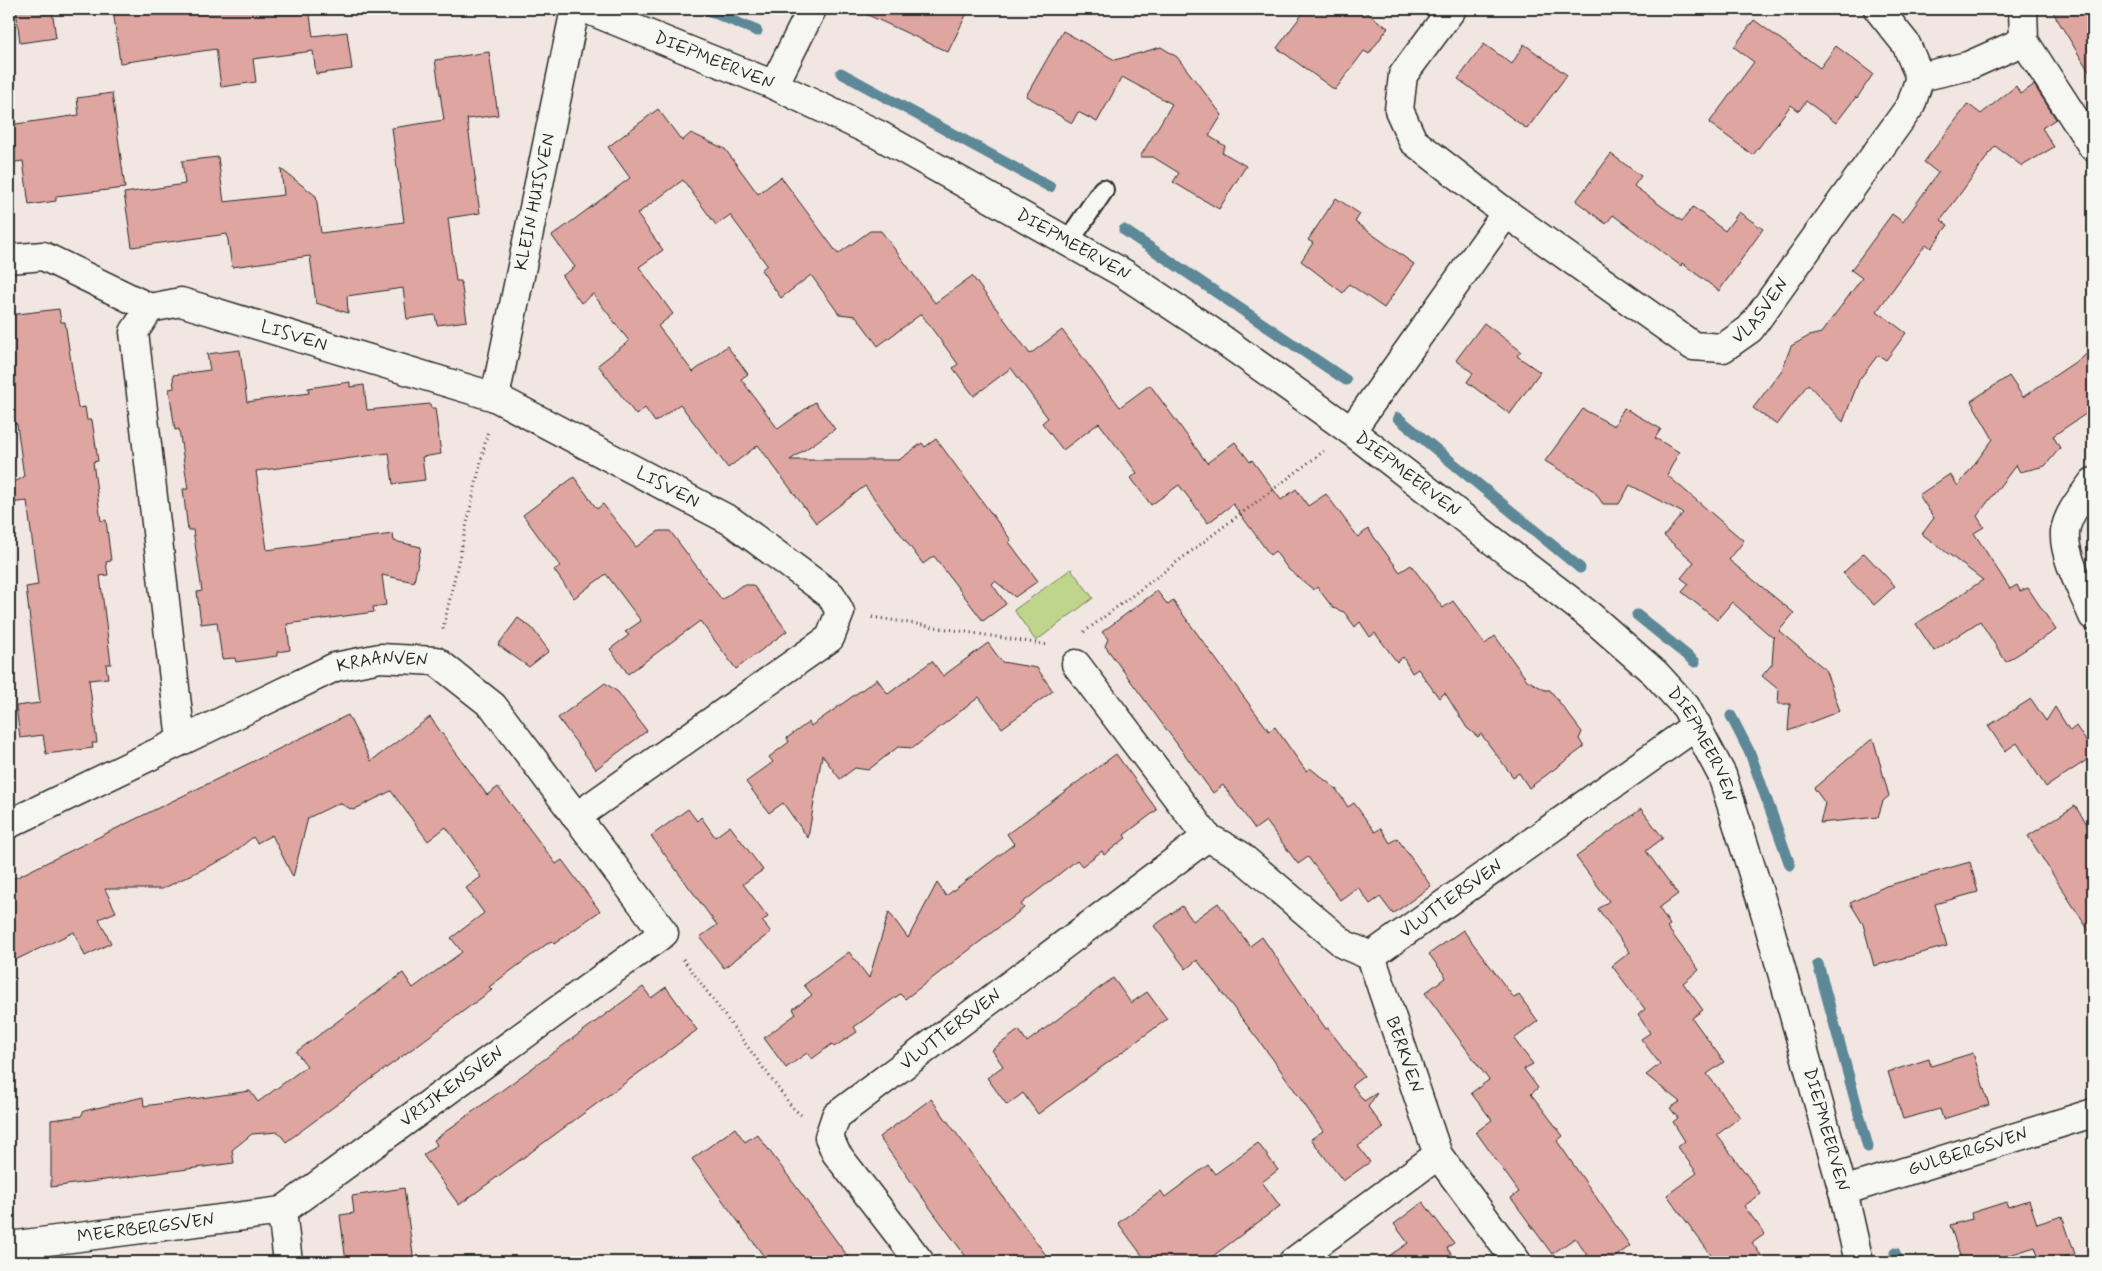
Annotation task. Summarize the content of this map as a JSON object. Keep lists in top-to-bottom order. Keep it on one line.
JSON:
{"streets":{"street":["DIEPMEERVEN","KLEIN HUISVEN","VLASVEN","LISVEN","KRAANVEN","VLUTTERSVEN","BERKVEN","VRIJKENSVEN","GULBERGSVEN","MEERBERGSVEN"]},"crossings":[["DIEPMEERVEN","VLUTTERSVEN"],["DIEPMEERVEN","GULBERGSVEN"],["KLEIN HUISVEN","LISVEN"],["KRAANVEN","VRIJKENSVEN"],["VLUTTERSVEN","BERKVEN"],["VRIJKENSVEN","MEERBERGSVEN"]]}
